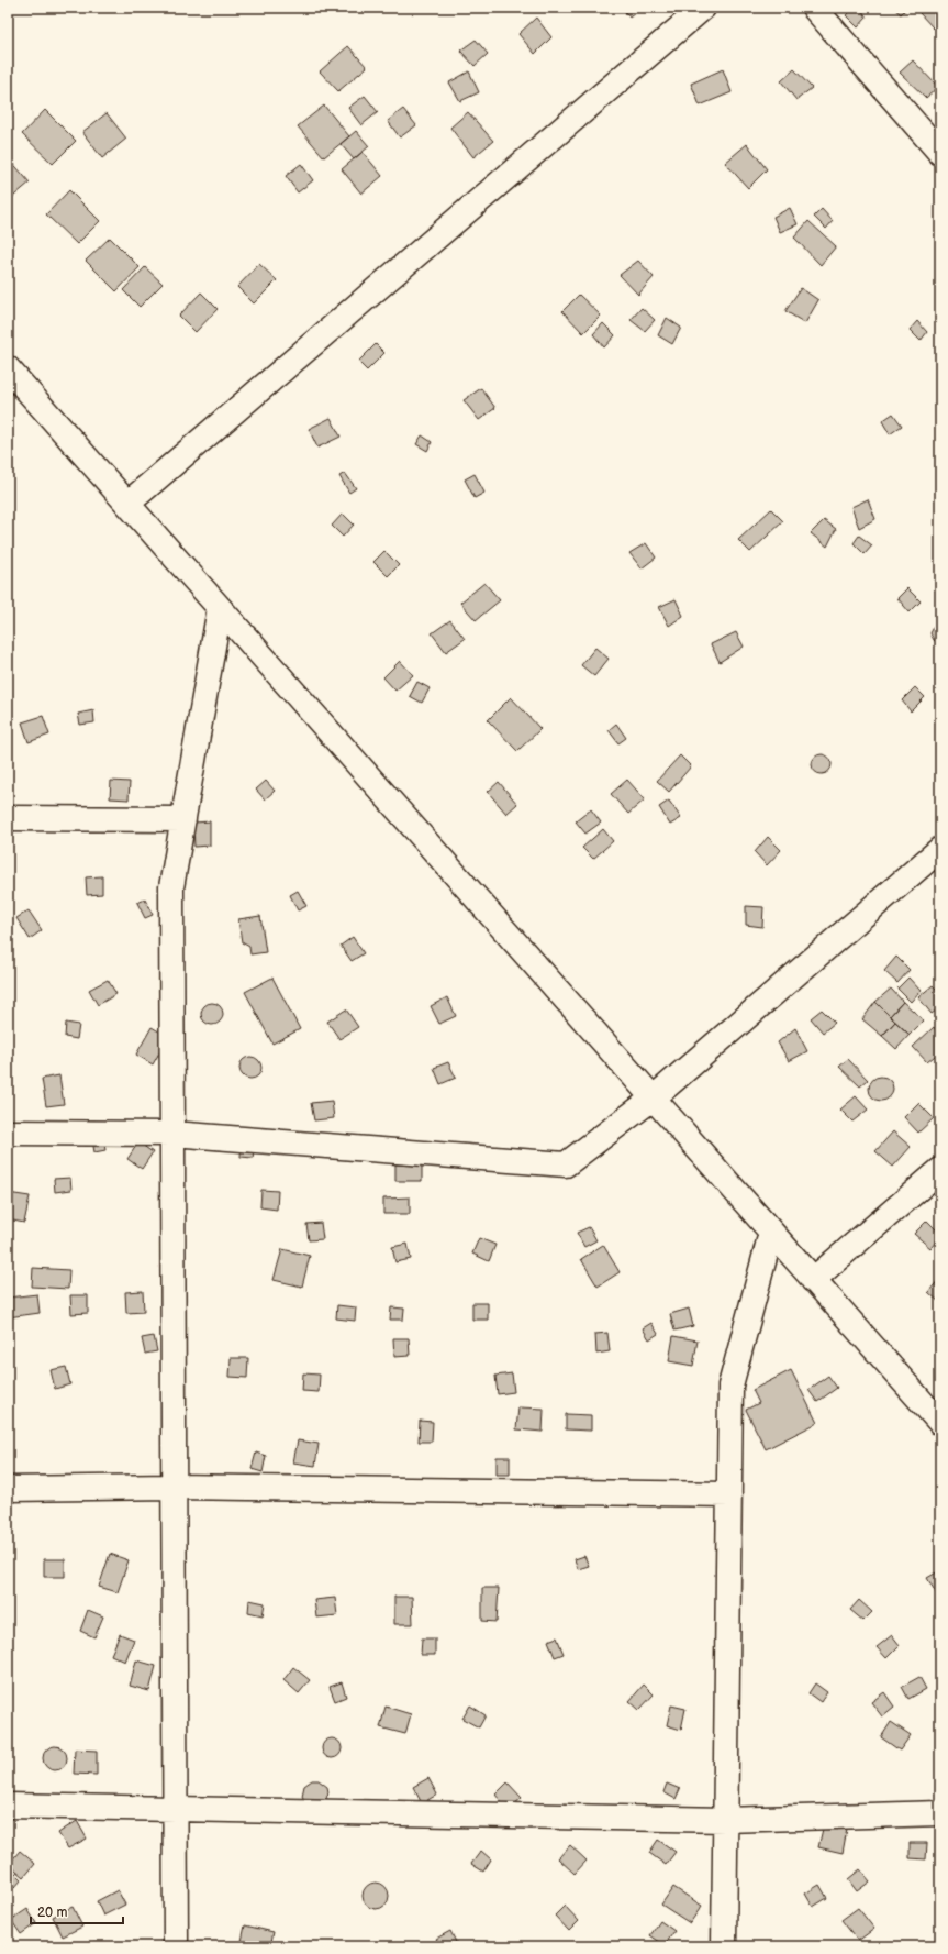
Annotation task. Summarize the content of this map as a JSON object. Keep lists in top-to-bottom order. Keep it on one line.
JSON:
{"scale_bar":"20 m"}
